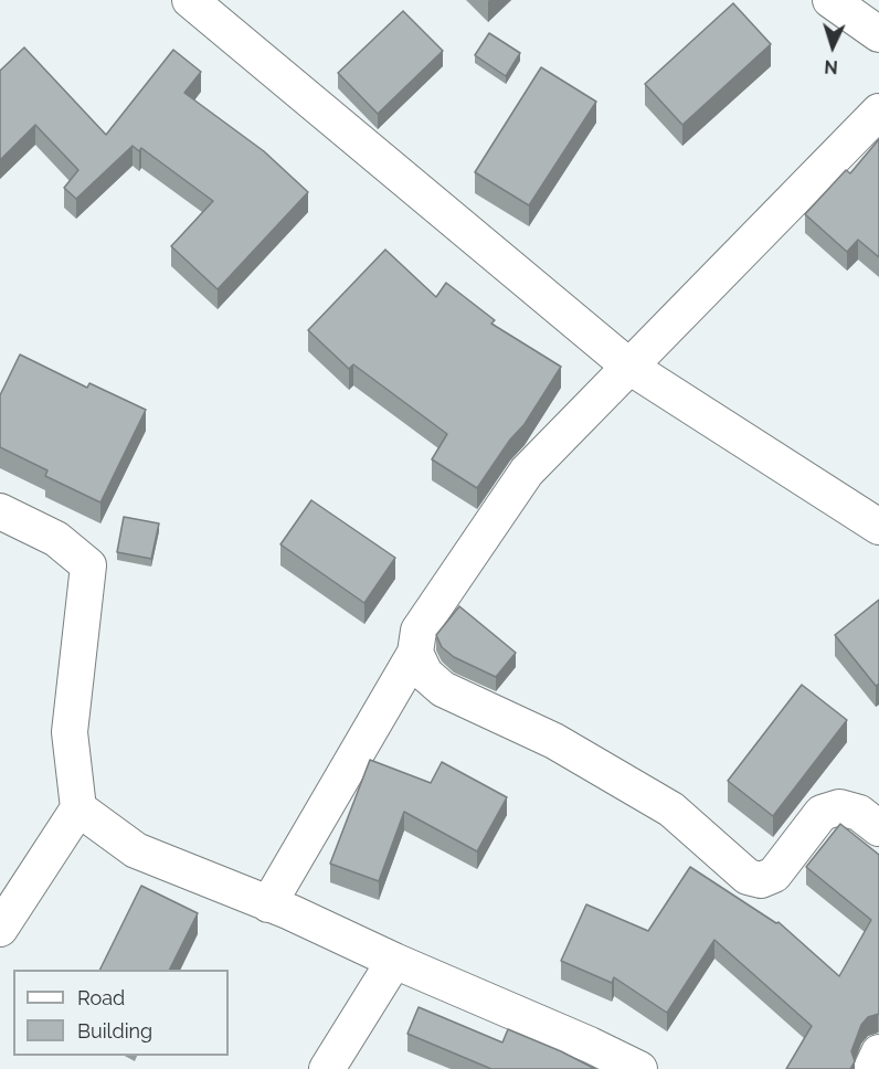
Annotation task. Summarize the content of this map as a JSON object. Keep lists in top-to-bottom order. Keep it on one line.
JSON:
{"legend":["Road","Building"],"north":"bottom"}
